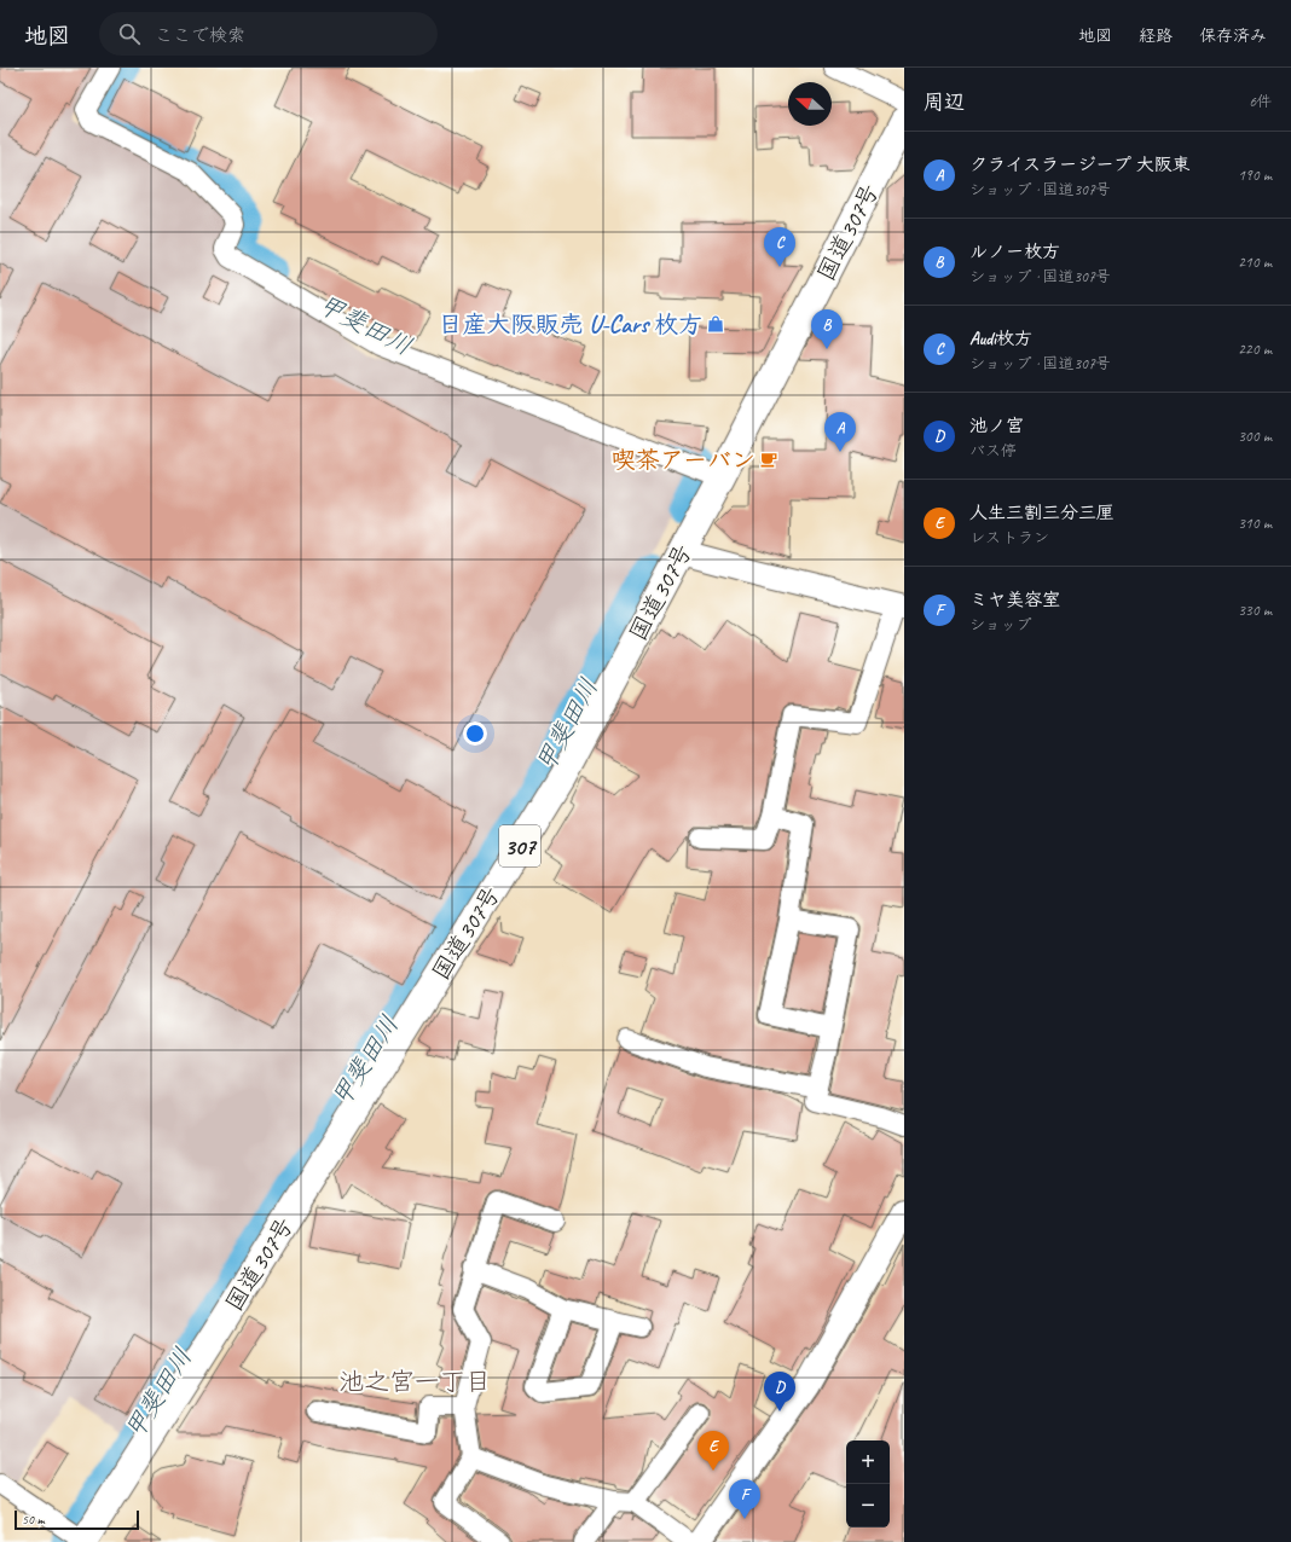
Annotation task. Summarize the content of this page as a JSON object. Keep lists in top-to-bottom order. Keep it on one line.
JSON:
{"streets":{"highway":["国道307号","307"]},"districts":["池之宮一丁目"],"water":["甲斐田川"],"places":{"shop":["日産大阪販売 U-Cars 枚方"],"cafe":["喫茶アーバン"]},"scale_bar":"50 m","north":"left","page":{"header":"地図","search":"ここで検索","nav":["地図","経路","保存済み"],"heading":["周辺","6件"],"list":[{"mark":"A","name":"クライスラージープ 大阪東","note":"ショップ · 国道307号","value":"190 m"},{"mark":"B","name":"ルノー枚方","note":"ショップ · 国道307号","value":"210 m"},{"mark":"C","name":"Audi枚方","note":"ショップ · 国道307号","value":"220 m"},{"mark":"D","name":"池ノ宮","note":"バス停","value":"300 m"},{"mark":"E","name":"人生三割三分三厘","note":"レストラン","value":"310 m"},{"mark":"F","name":"ミヤ美容室","note":"ショップ","value":"330 m"}],"pins":["C","B","A","D","E","F"],"map_buttons":["+","−"],"scale":"50 m"}}
